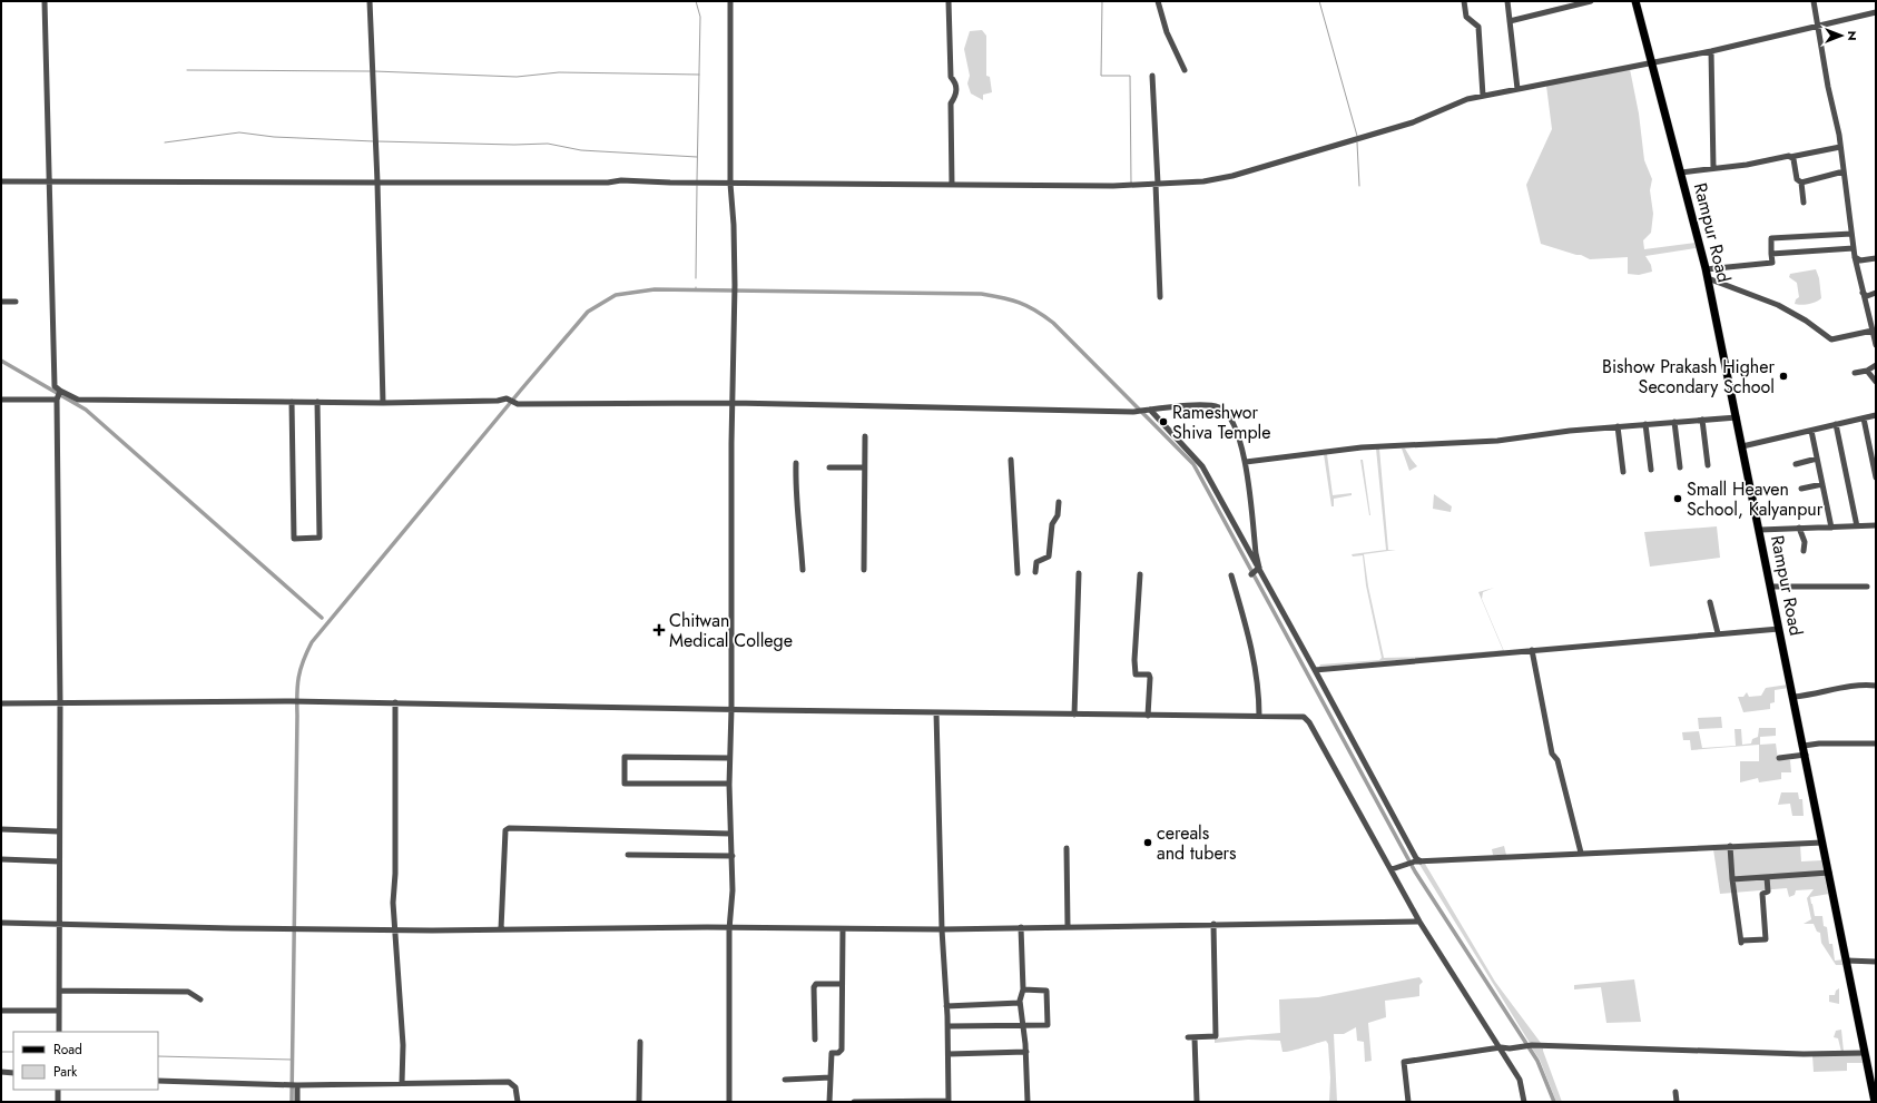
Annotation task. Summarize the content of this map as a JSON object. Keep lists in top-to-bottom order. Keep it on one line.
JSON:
{"streets":{"main road":["Rampur Road"]},"places":{"other":["Bishow Prakash Higher Secondary School","Rameshwor Shiva Temple","Small Heaven School, Kalyanpur","cereals and tubers"],"health":["Chitwan Medical College"]},"legend":["Road","Park"],"north":"right"}
